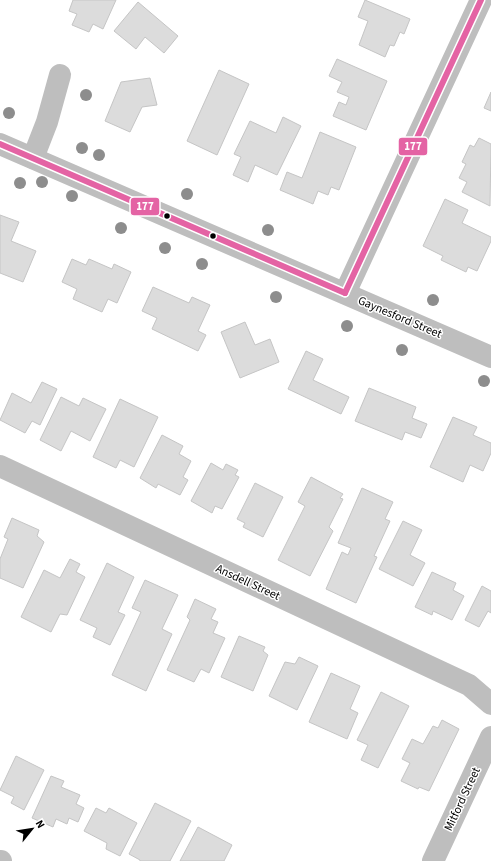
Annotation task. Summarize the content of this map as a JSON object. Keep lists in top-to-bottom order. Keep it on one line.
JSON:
{"streets":{"street":["Gaynesford Street","Ansdell Street","Mitford Street"]},"lines":["transit line 177"],"north":"top right"}
